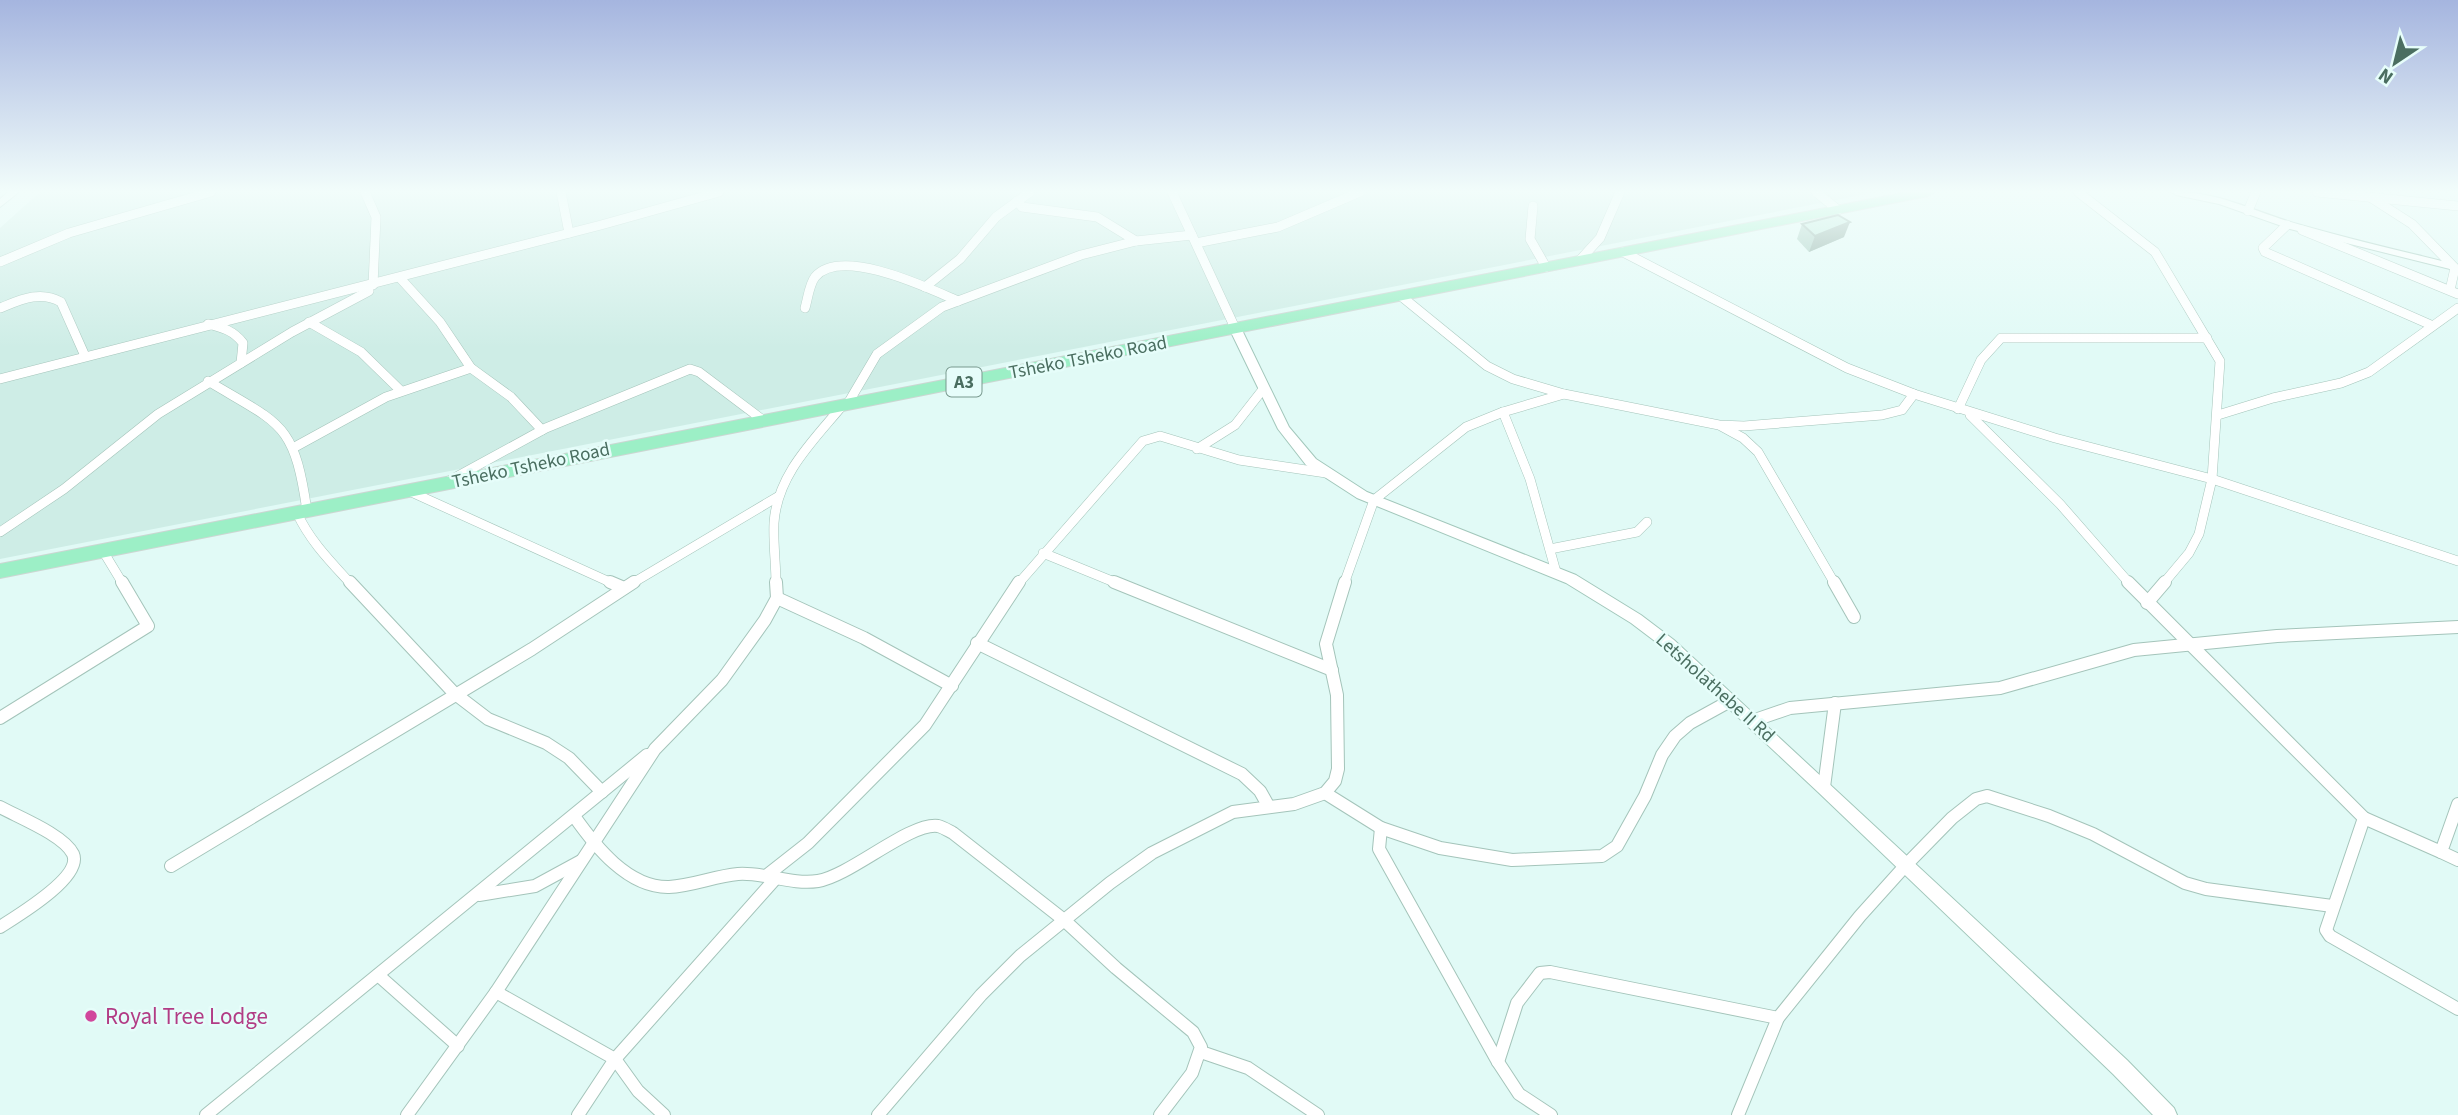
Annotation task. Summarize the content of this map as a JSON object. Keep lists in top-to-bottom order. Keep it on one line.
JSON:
{"streets":{"highway":["Tsheko Tsheko Road","A3"],"street":["Letsholathebe II Rd"]},"crossings":[["Tsheko Tsheko Road","Letsholathebe II Rd"]],"places":["Royal Tree Lodge"],"north":"bottom left"}
